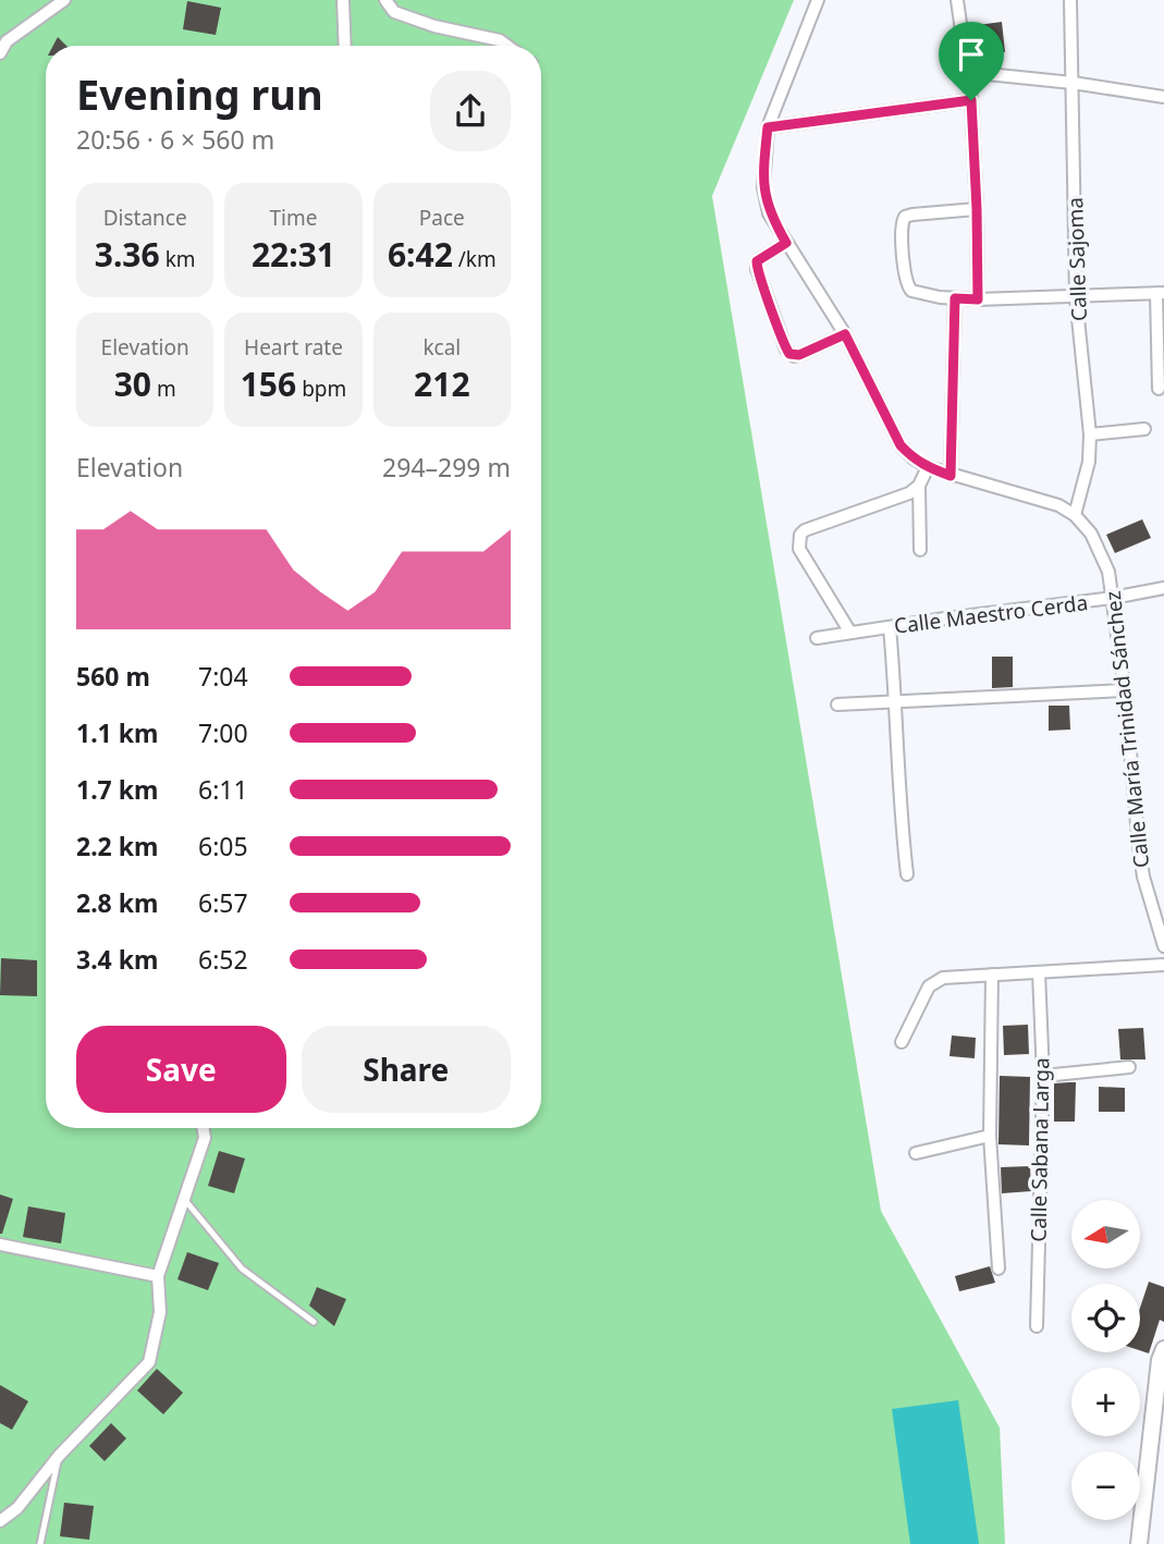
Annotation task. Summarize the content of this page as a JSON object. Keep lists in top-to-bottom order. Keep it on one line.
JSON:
{"streets":{"street":["Calle Sajoma","Calle Maestro Cerda","Calle María Trinidad Sánchez","Calle Sabana Larga"]},"crossings":[["Calle Sajoma","Calle María Trinidad Sánchez"],["Calle Maestro Cerda","Calle María Trinidad Sánchez"]],"north":"left","page":{"heading":["Evening run","20:56 · 6 × 560 m"],"stats":[["Distance","3.36 km"],["Time","22:31"],["Pace","6:42 /km"],["Elevation","30 m"],["Heart rate","156 bpm"],["kcal","212"]],"chart":["Elevation","294–299 m"],"list":[{"name":"560 m","note":"7:04"},{"name":"1.1 km","note":"7:00"},{"name":"1.7 km","note":"6:11"},{"name":"2.2 km","note":"6:05"},{"name":"2.8 km","note":"6:57"},{"name":"3.4 km","note":"6:52"}],"buttons":["Save","Share"],"map_buttons":["+","−"]}}
